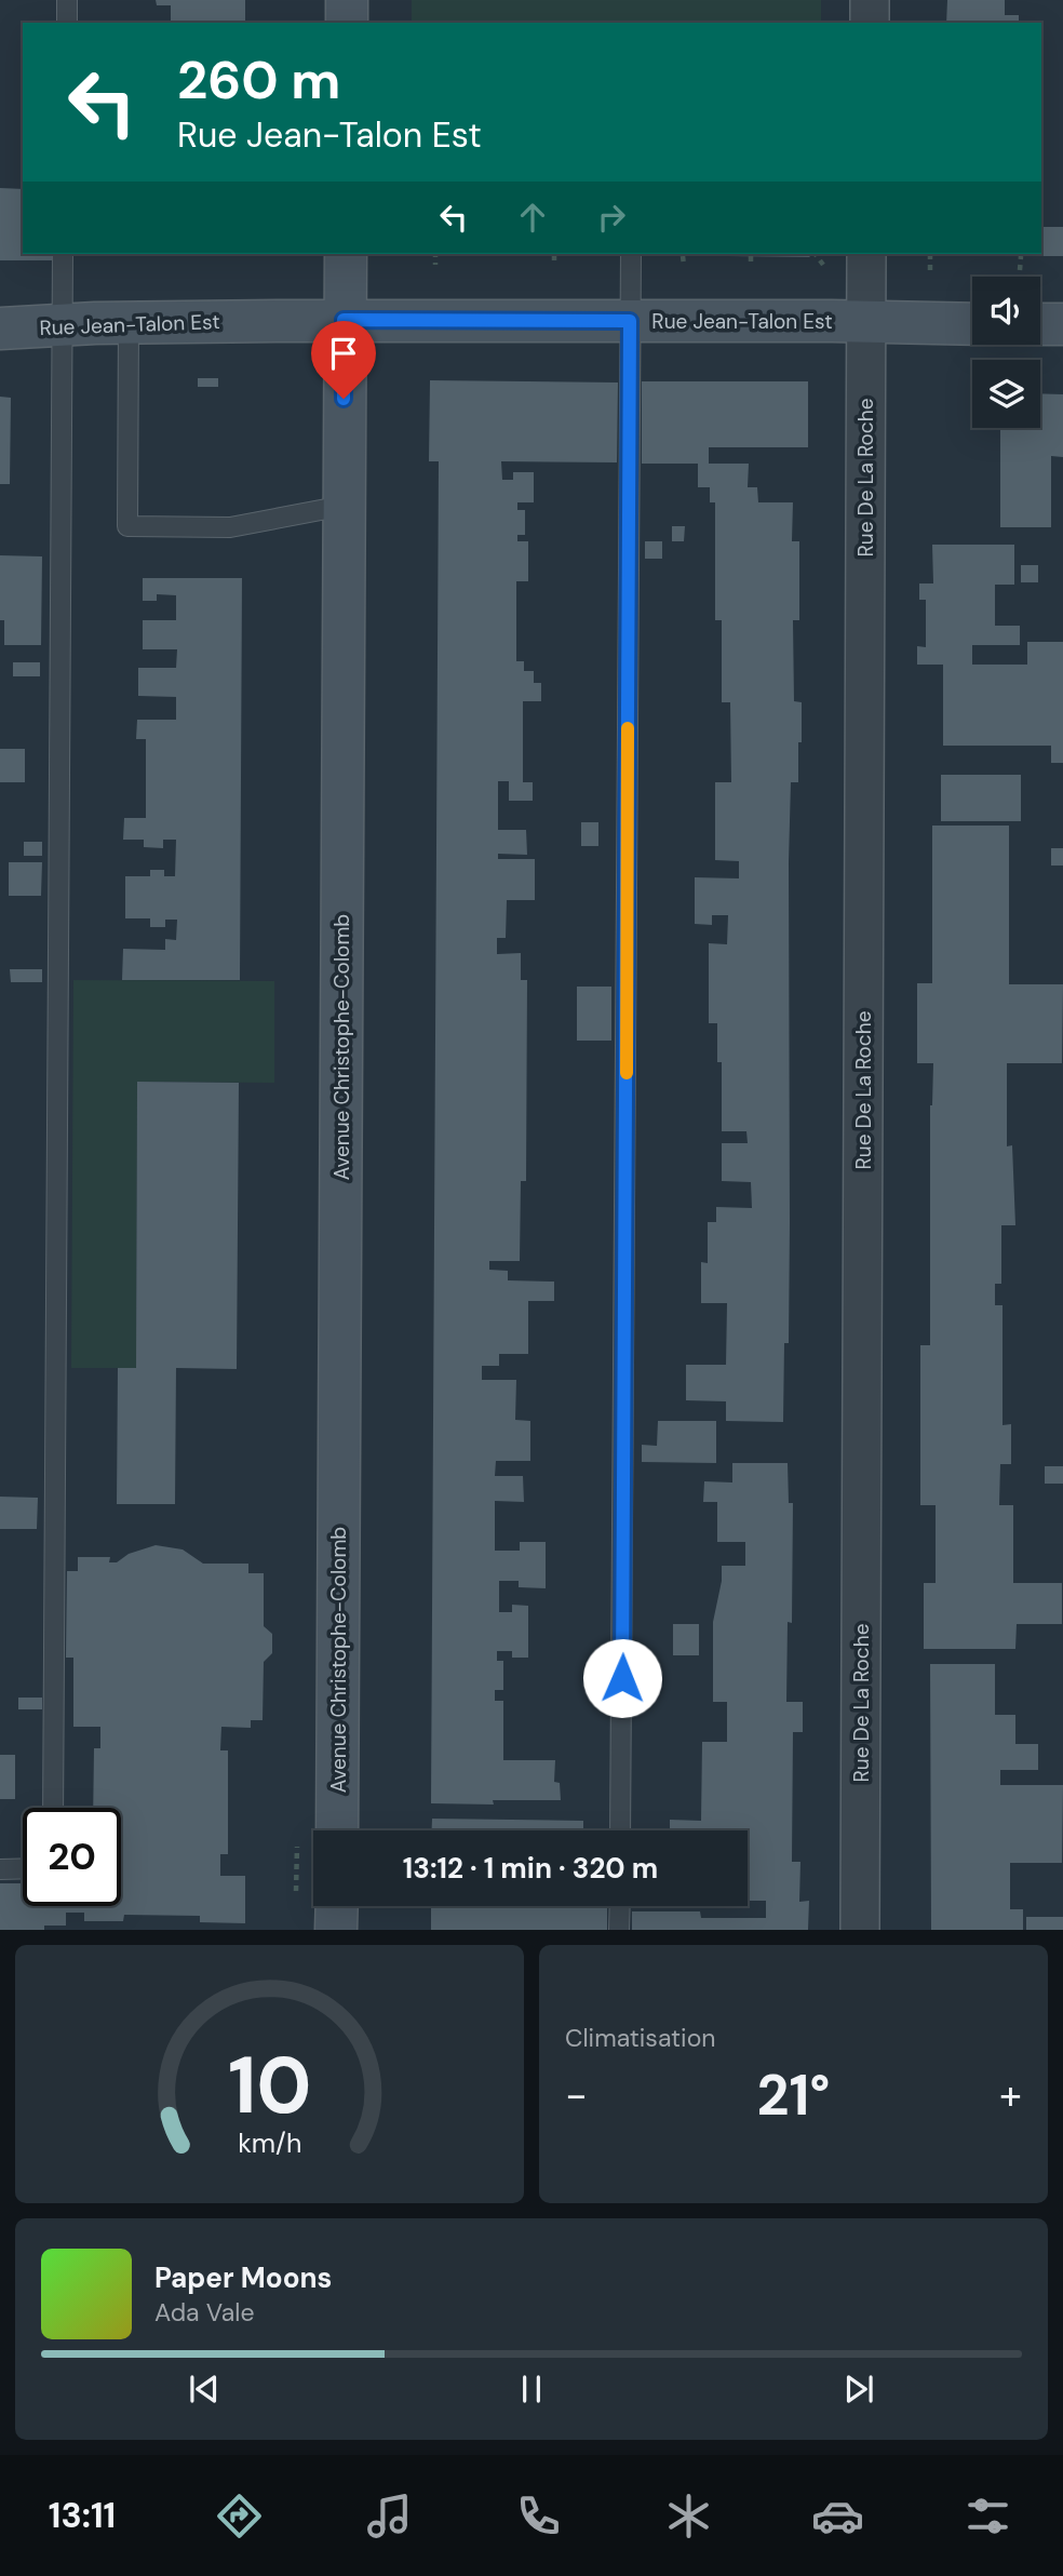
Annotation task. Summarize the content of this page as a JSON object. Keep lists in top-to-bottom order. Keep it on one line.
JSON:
{"streets":{"main road":["Rue Jean-Talon Est","Avenue Christophe-Colomb"],"street":["Rue De La Roche"]},"crossings":[["Rue Jean-Talon Est","Rue De La Roche"],["Rue Jean-Talon Est","Avenue Christophe-Colomb"]],"page":{"turn":["260 m","Rue Jean-Talon Est"],"limit":"20","trip":"13:12 · 1 min · 320 m","tile":"Climatisation","heat":["−","21°","+"],"song":["Paper Moons","Ada Vale"],"tabs":"13:11","gauge":["10","km/h"]}}
